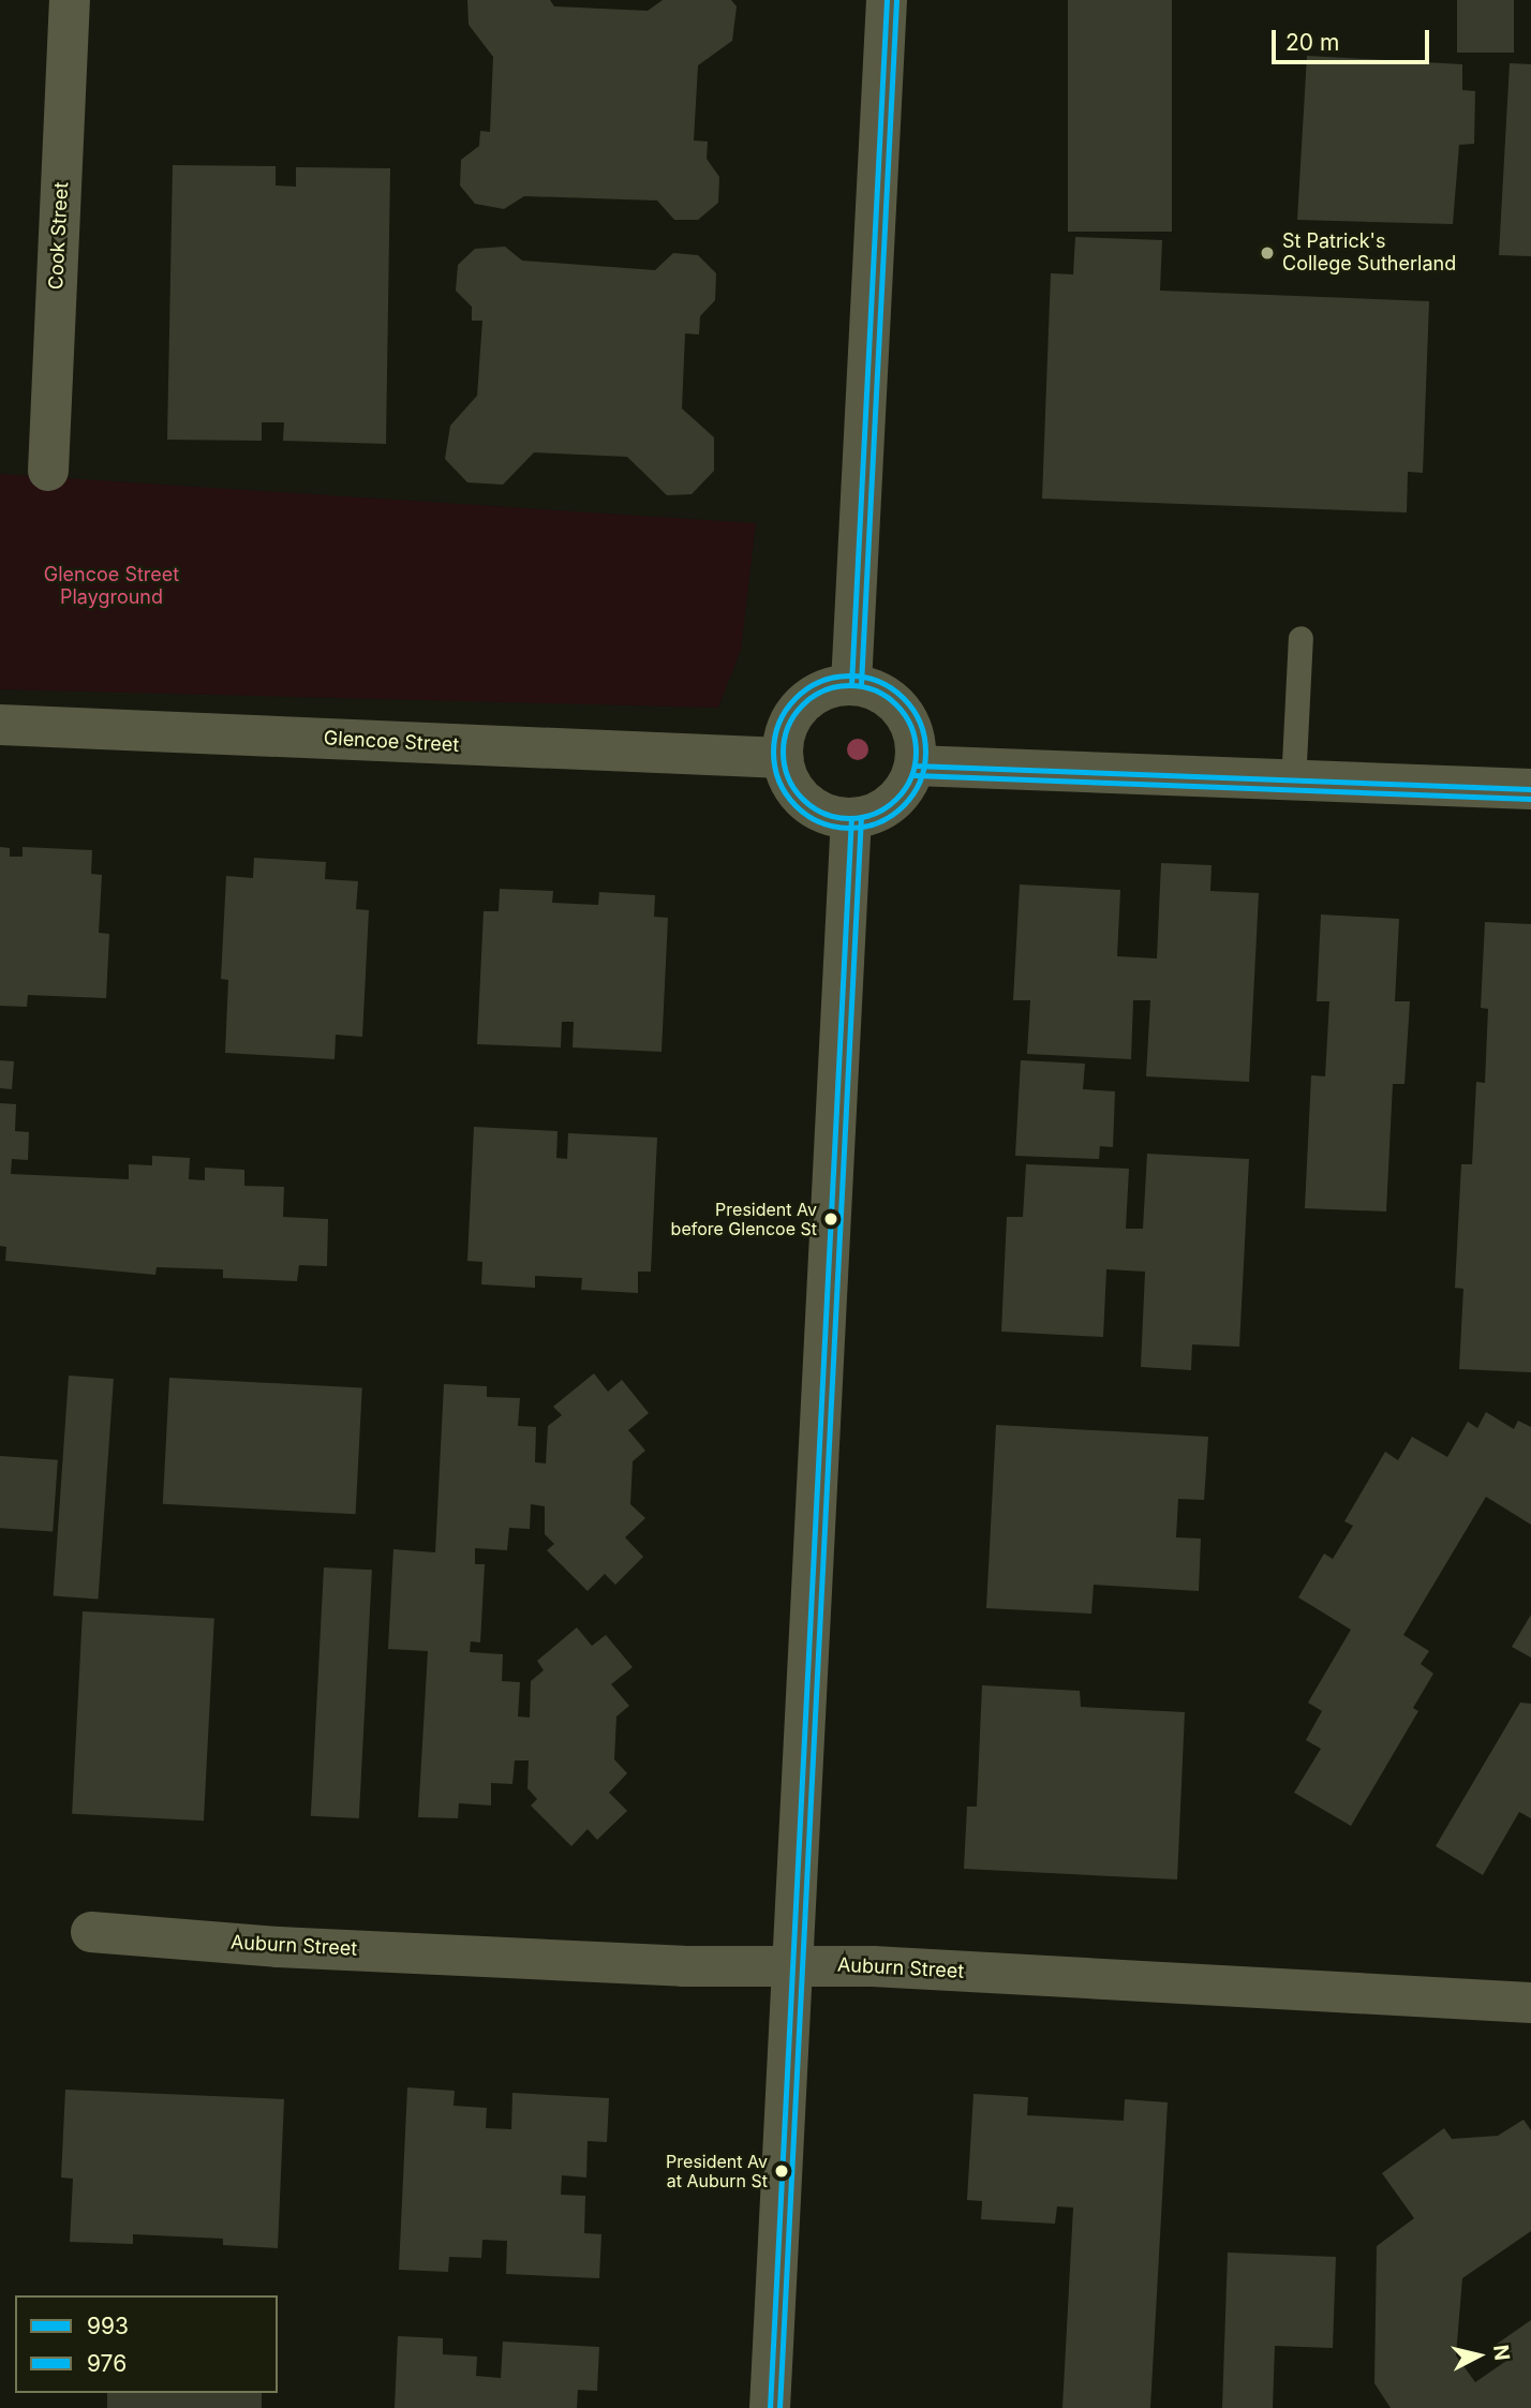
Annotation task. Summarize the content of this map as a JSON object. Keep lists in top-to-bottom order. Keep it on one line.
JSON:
{"streets":{"street":["Cook Street","Glencoe Street","Auburn Street"]},"parks":["Glencoe Street Playground"],"places":["St Patrick's College Sutherland","President Av before Glencoe St","President Av at Auburn St"],"lines":["transit line 993","transit line 976"],"legend":["993","976"],"scale_bar":"20 m","north":"right"}
